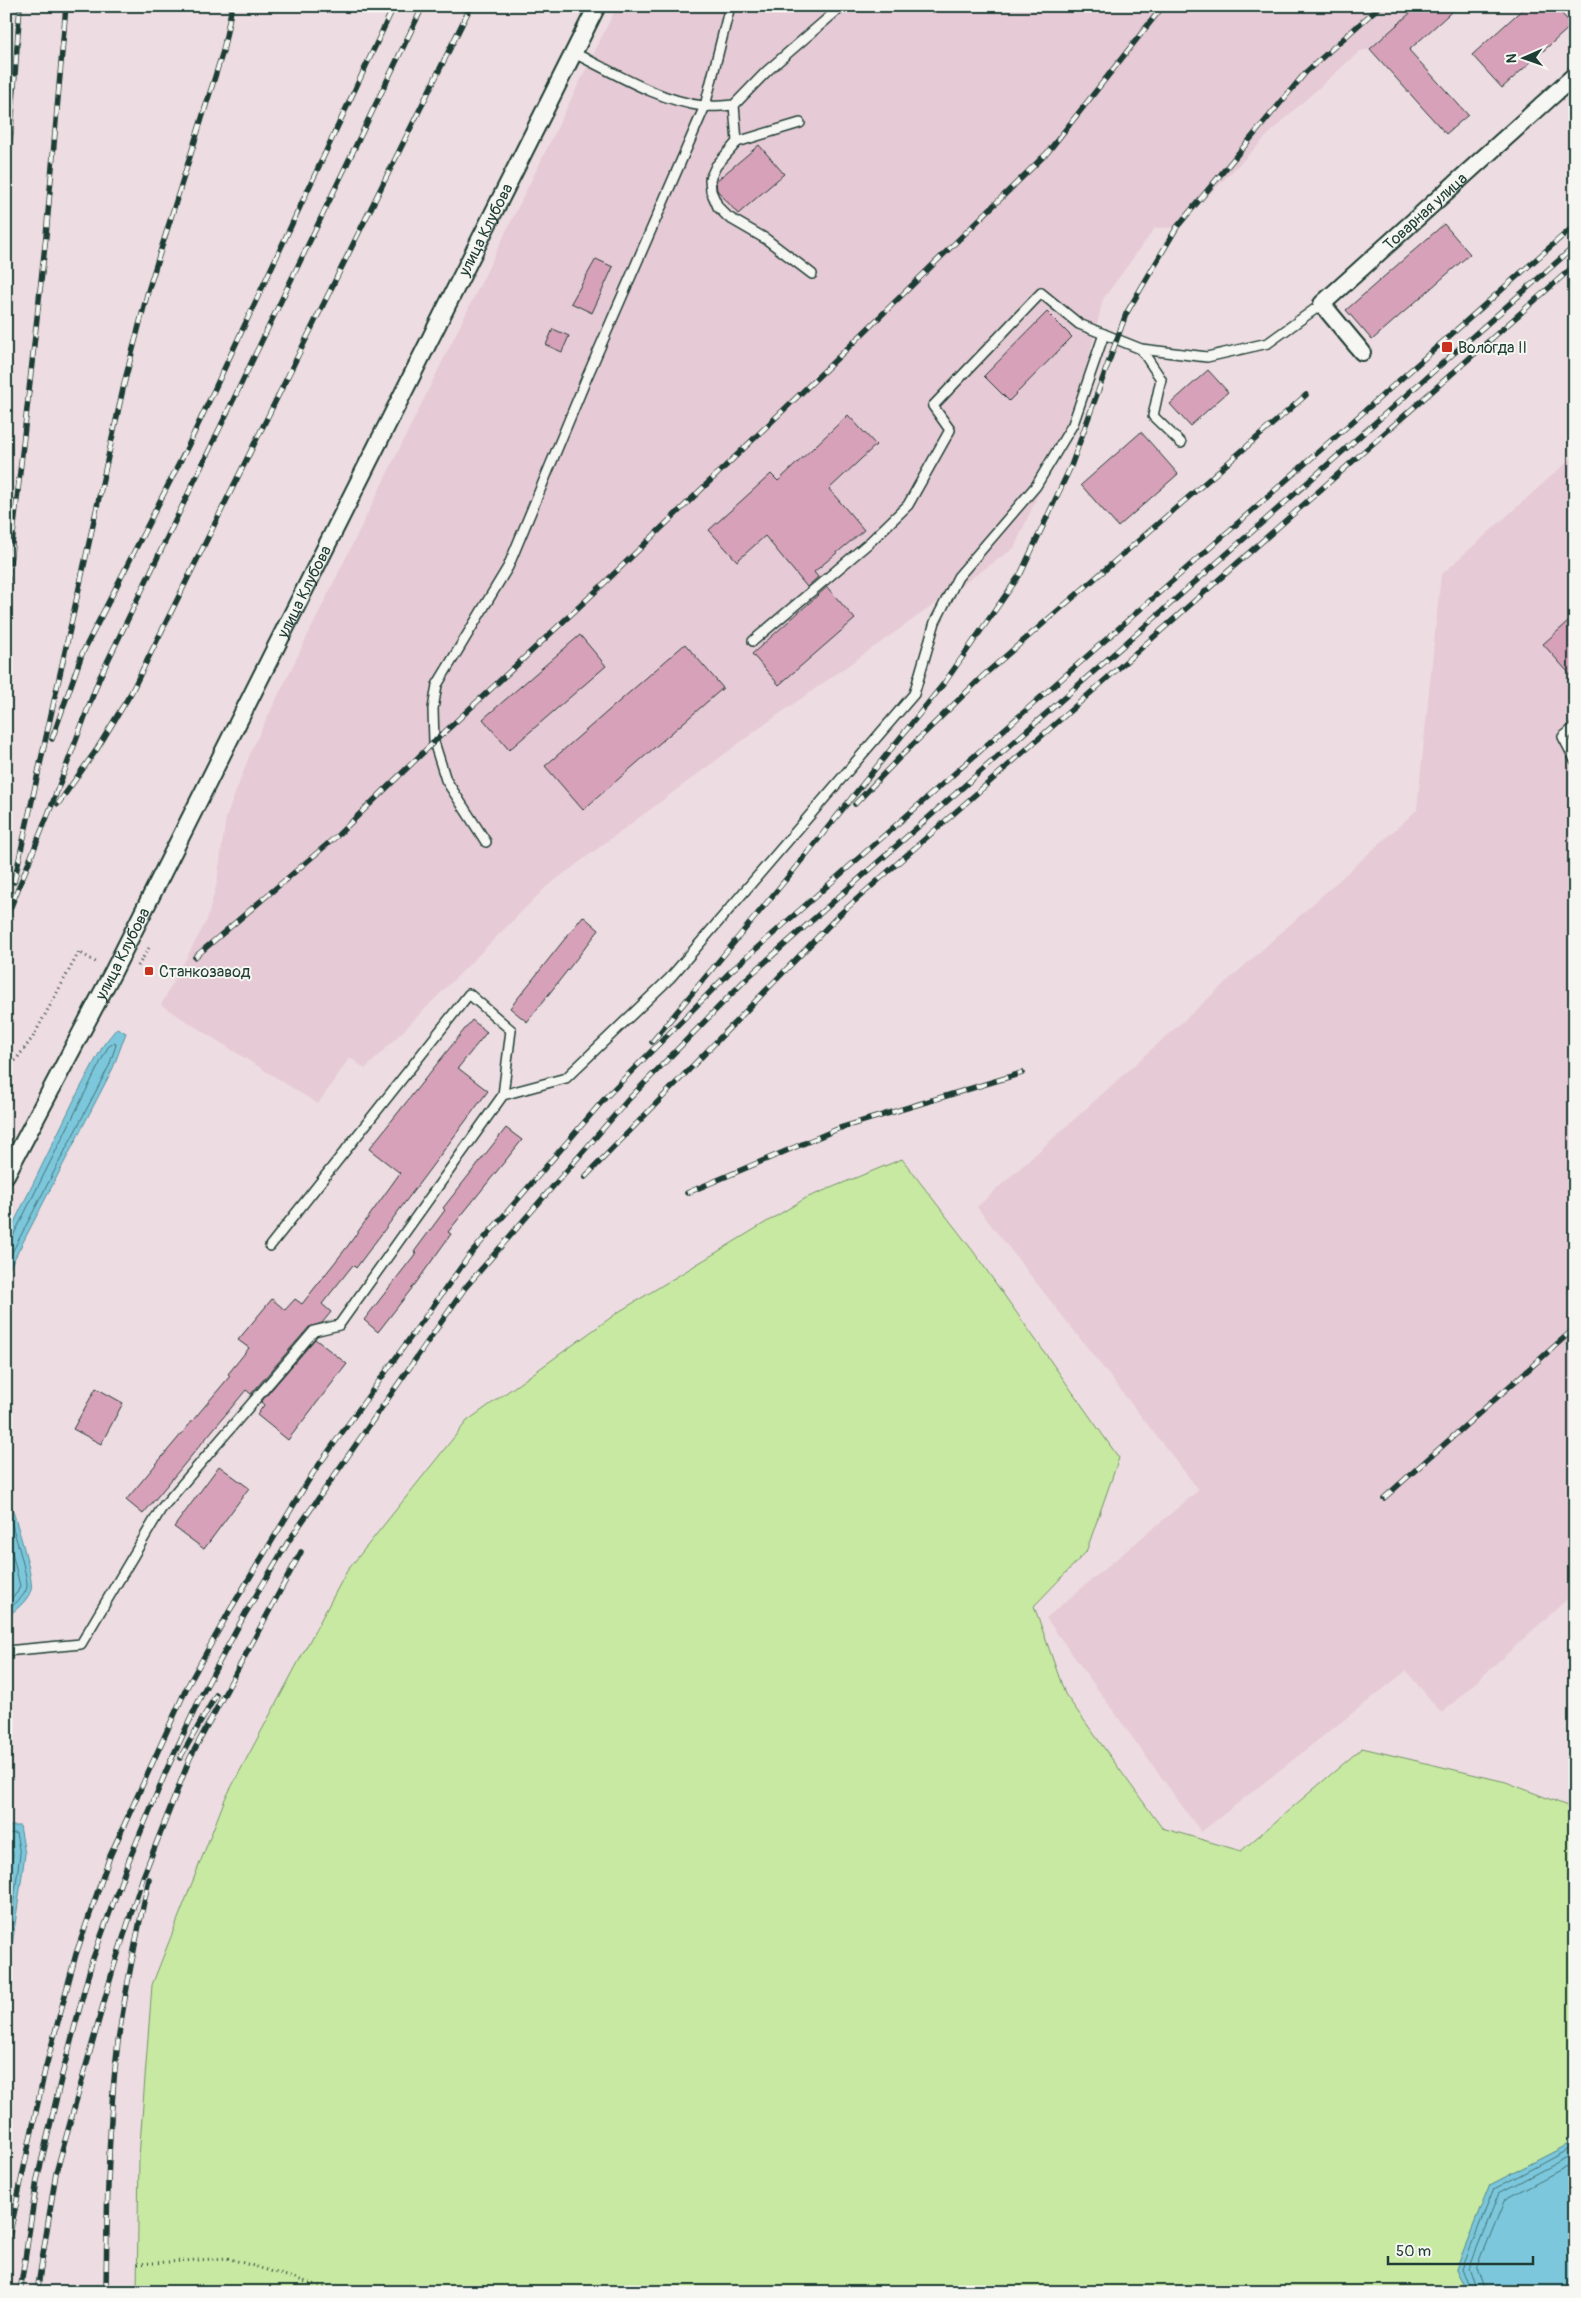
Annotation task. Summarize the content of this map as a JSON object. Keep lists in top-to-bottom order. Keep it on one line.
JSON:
{"streets":{"street":["Товарная улица","улица Клубова"]},"places":{"transit":["Вологда II","Станкозавод"]},"scale_bar":"50 m","north":"left"}
